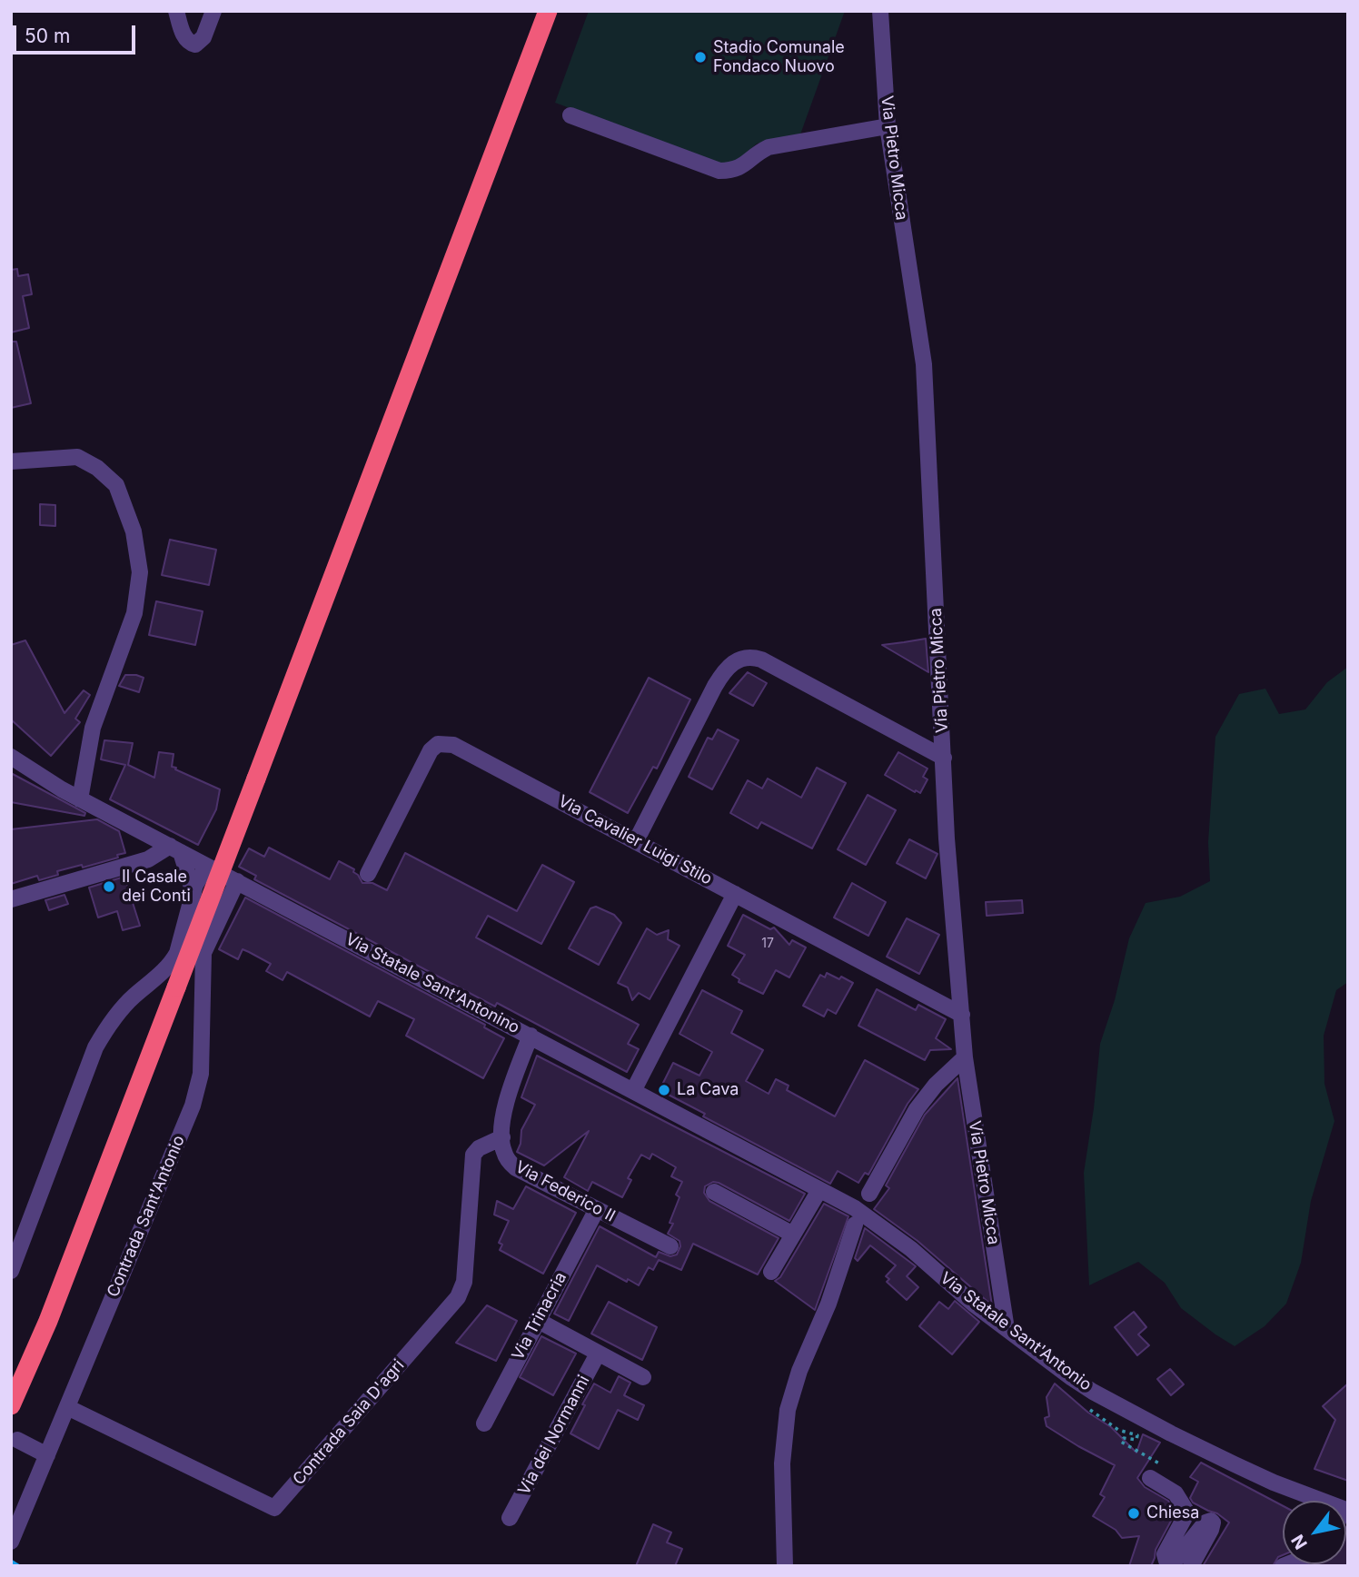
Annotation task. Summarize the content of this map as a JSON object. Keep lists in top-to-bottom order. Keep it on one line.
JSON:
{"streets":{"street":["Via Pietro Micca","Via Cavalier Luigi Stilo","Via Statale Sant'Antonino","Via Federico II","Contrada Sant'Antonio","Via Trinacria","Via Statale Sant'Antonio","Contrada Saia D'agri","Via dei Normanni"]},"crossings":[["Via Pietro Micca","Via Cavalier Luigi Stilo"],["Via Pietro Micca","Via Statale Sant'Antonio"],["Via Statale Sant'Antonino","Via Federico II"],["Via Statale Sant'Antonino","Contrada Sant'Antonio"],["Via Statale Sant'Antonino","Via Statale Sant'Antonio"],["Via Federico II","Via Trinacria"],["Via Federico II","Contrada Saia D'agri"],["Contrada Sant'Antonio","Contrada Saia D'agri"]],"places":["Stadio Comunale Fondaco Nuovo","Il Casale dei Conti","La Cava","Chiesa"],"house_numbers":["17"],"scale_bar":"50 m","north":"bottom left"}
